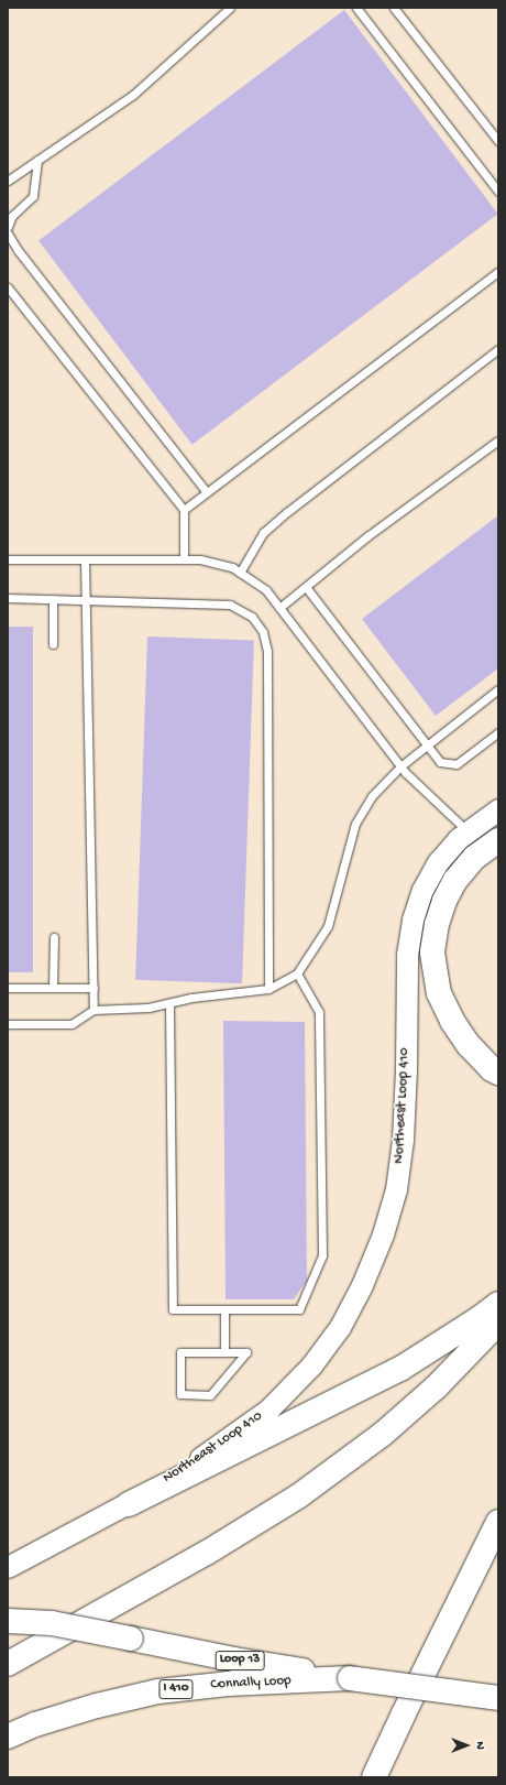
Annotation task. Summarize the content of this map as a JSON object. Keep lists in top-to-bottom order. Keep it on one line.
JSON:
{"streets":{"highway":["Loop 13","Connally Loop","I 410"],"main road":["Northeast Loop 410"]},"crossings":[["Loop 13","Connally Loop"]],"north":"right"}
